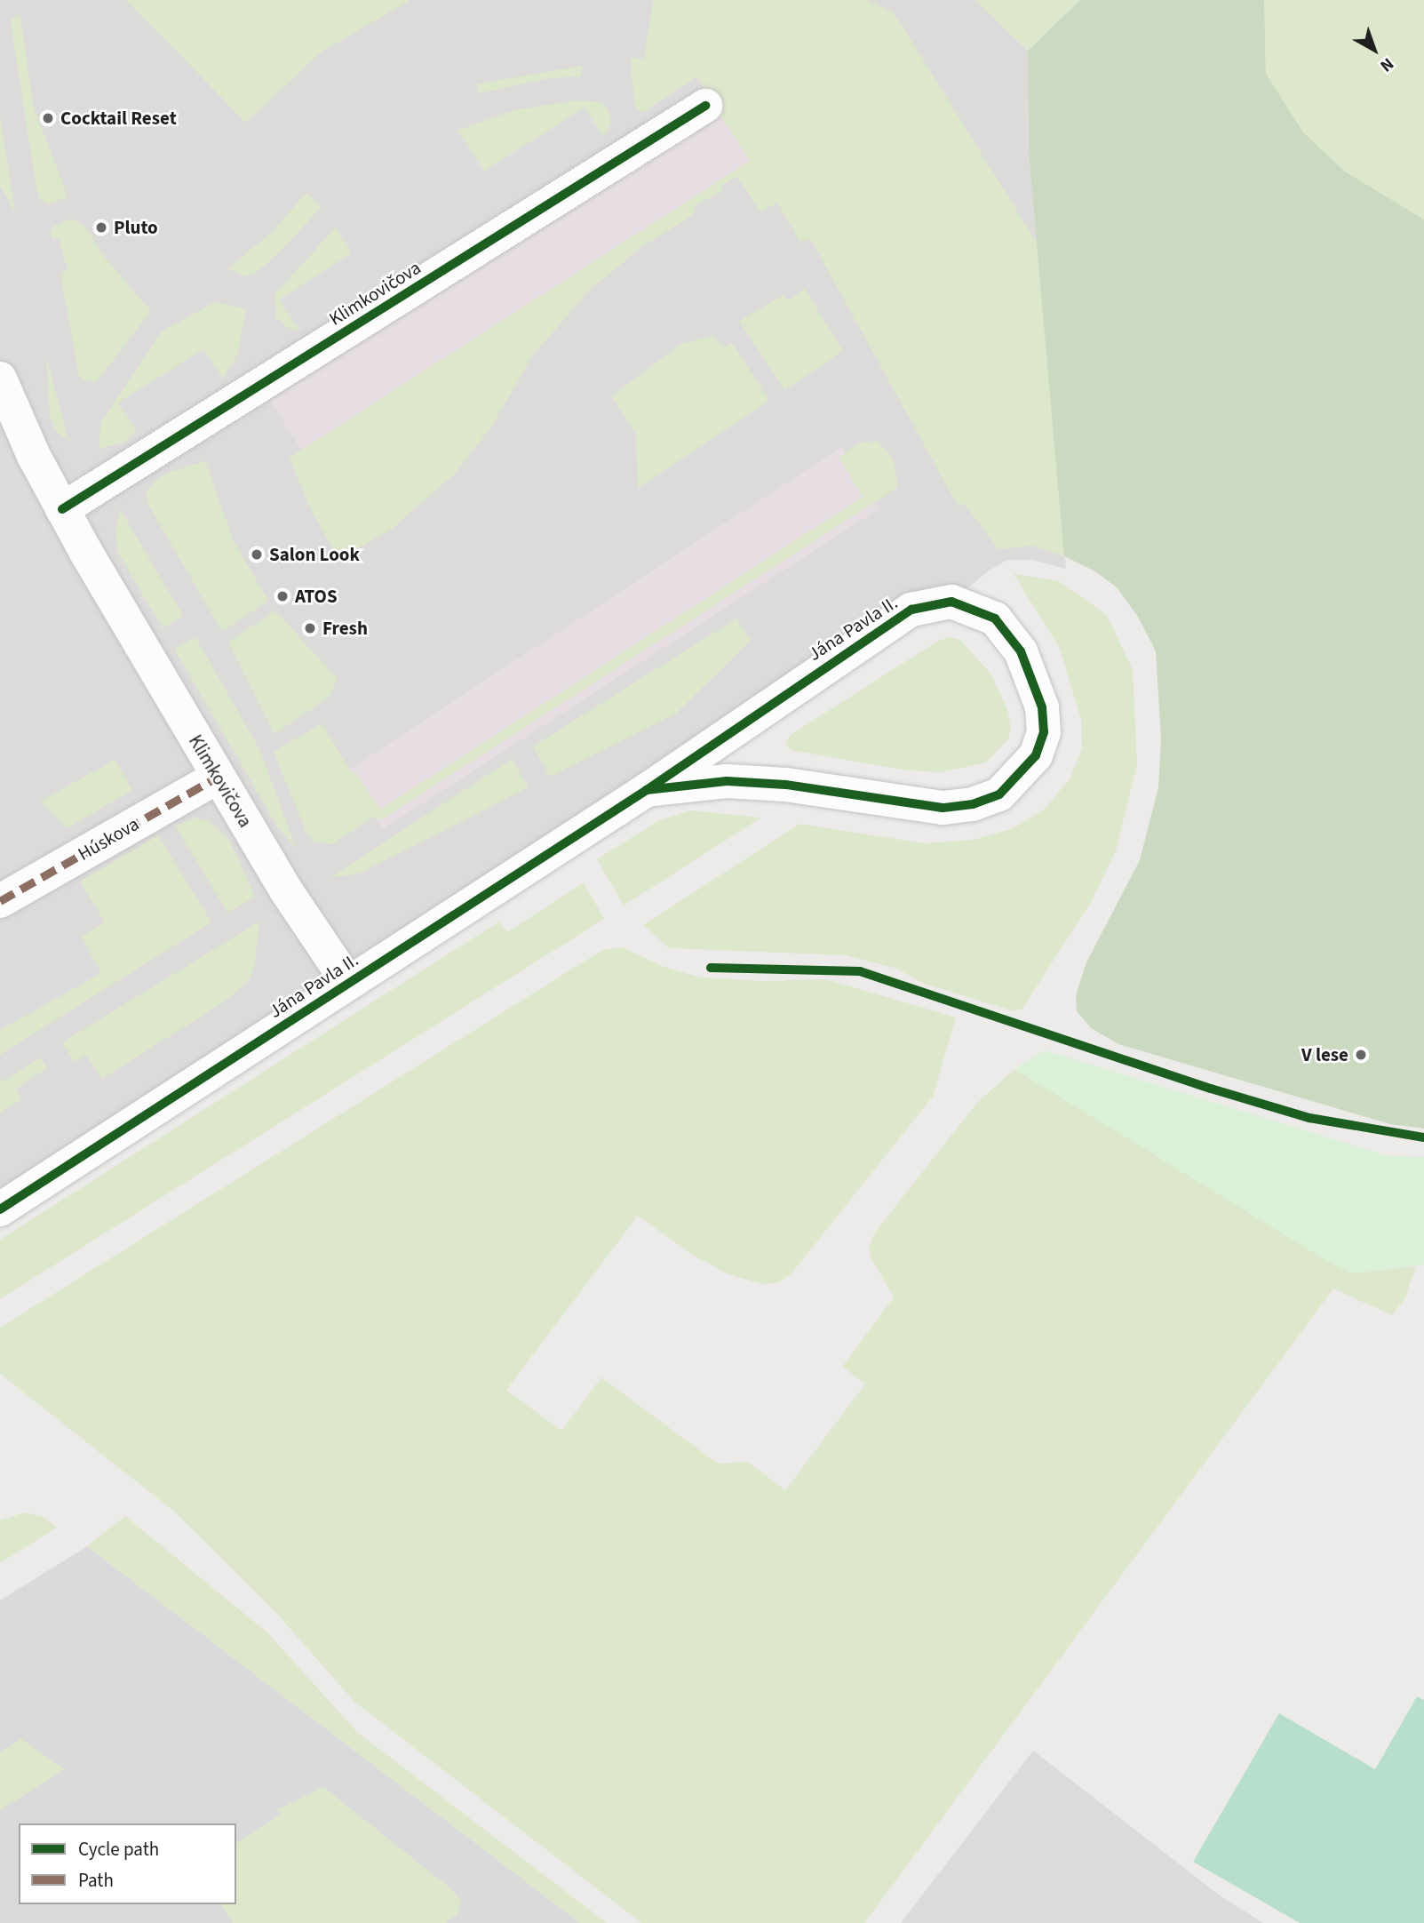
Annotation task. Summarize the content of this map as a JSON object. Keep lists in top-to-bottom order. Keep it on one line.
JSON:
{"streets":{"street":["Klimkovičova","Jána Pavla II.","Húskova"]},"crossings":[["Klimkovičova","Jána Pavla II."],["Klimkovičova","Húskova"]],"places":["Cocktail Reset","Pluto","Salon Look","ATOS","Fresh","V lese"],"legend":["Cycle path","Path"],"north":"bottom right"}
